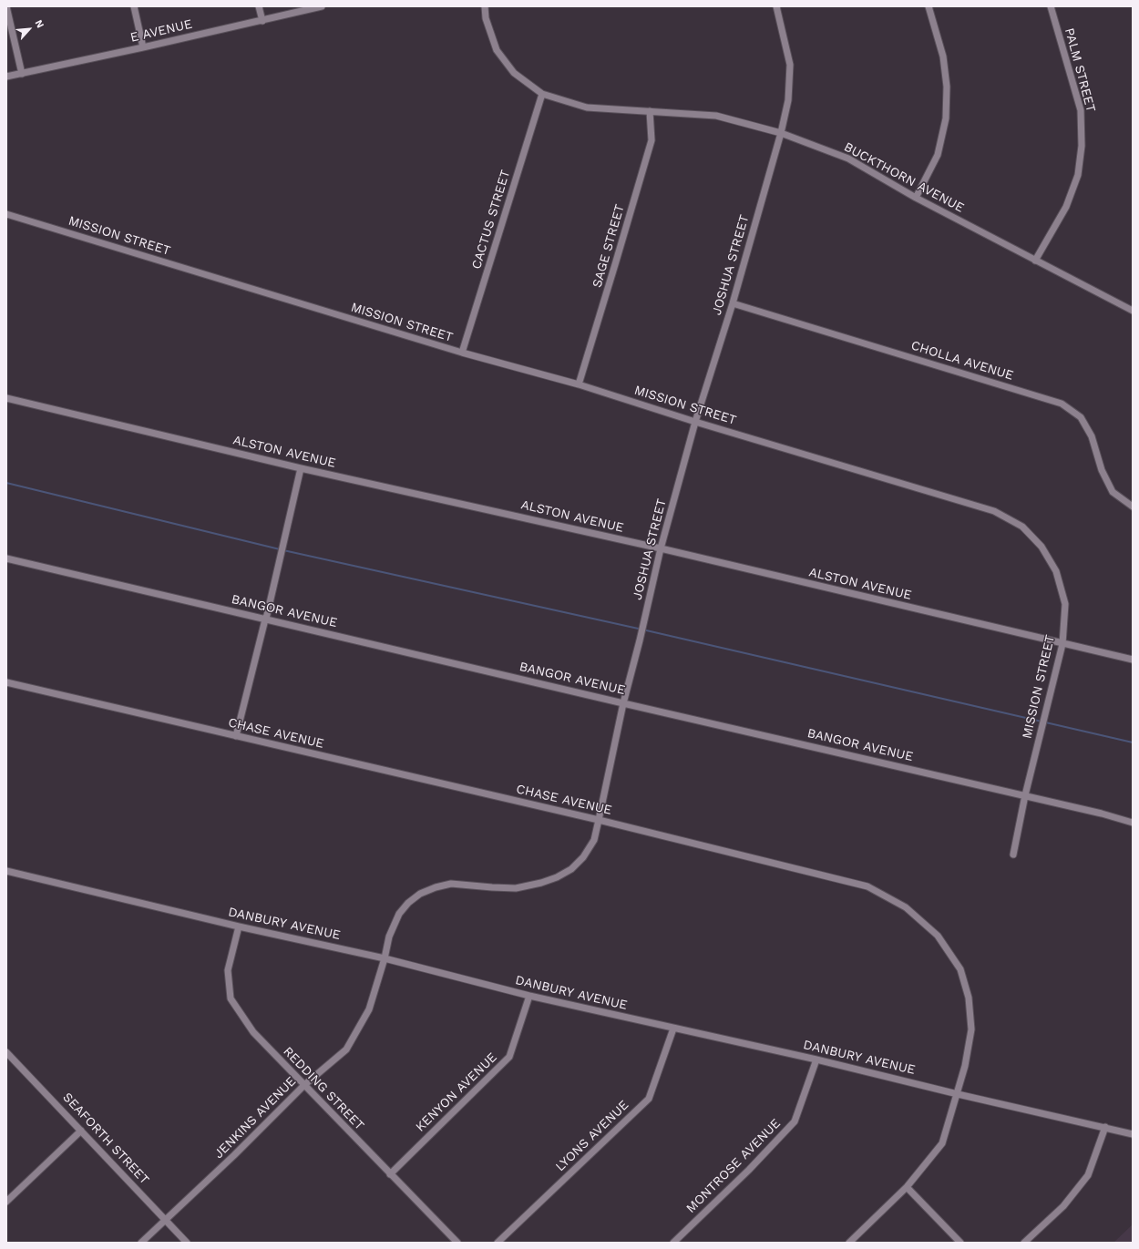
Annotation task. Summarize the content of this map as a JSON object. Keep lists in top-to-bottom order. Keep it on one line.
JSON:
{"streets":{"street":["E AVENUE","PALM STREET","BUCKTHORN AVENUE","CACTUS STREET","MISSION STREET","SAGE STREET","JOSHUA STREET","CHOLLA AVENUE","ALSTON AVENUE","BANGOR AVENUE","CHASE AVENUE","DANBURY AVENUE","REDDING STREET","KENYON AVENUE","JENKINS AVENUE","LYONS AVENUE","SEAFORTH STREET","MONTROSE AVENUE"]},"crossings":[["PALM STREET","BUCKTHORN AVENUE"],["BUCKTHORN AVENUE","CACTUS STREET"],["BUCKTHORN AVENUE","SAGE STREET"],["BUCKTHORN AVENUE","JOSHUA STREET"],["CACTUS STREET","MISSION STREET"],["MISSION STREET","SAGE STREET"],["MISSION STREET","JOSHUA STREET"],["MISSION STREET","ALSTON AVENUE"],["MISSION STREET","BANGOR AVENUE"],["JOSHUA STREET","CHOLLA AVENUE"],["JOSHUA STREET","ALSTON AVENUE"],["JOSHUA STREET","BANGOR AVENUE"],["JOSHUA STREET","CHASE AVENUE"],["JOSHUA STREET","DANBURY AVENUE"],["JOSHUA STREET","JENKINS AVENUE"],["CHASE AVENUE","DANBURY AVENUE"],["DANBURY AVENUE","REDDING STREET"],["DANBURY AVENUE","KENYON AVENUE"],["DANBURY AVENUE","JENKINS AVENUE"],["DANBURY AVENUE","LYONS AVENUE"],["DANBURY AVENUE","MONTROSE AVENUE"],["REDDING STREET","KENYON AVENUE"],["REDDING STREET","JENKINS AVENUE"],["JENKINS AVENUE","SEAFORTH STREET"]],"north":"top right"}
